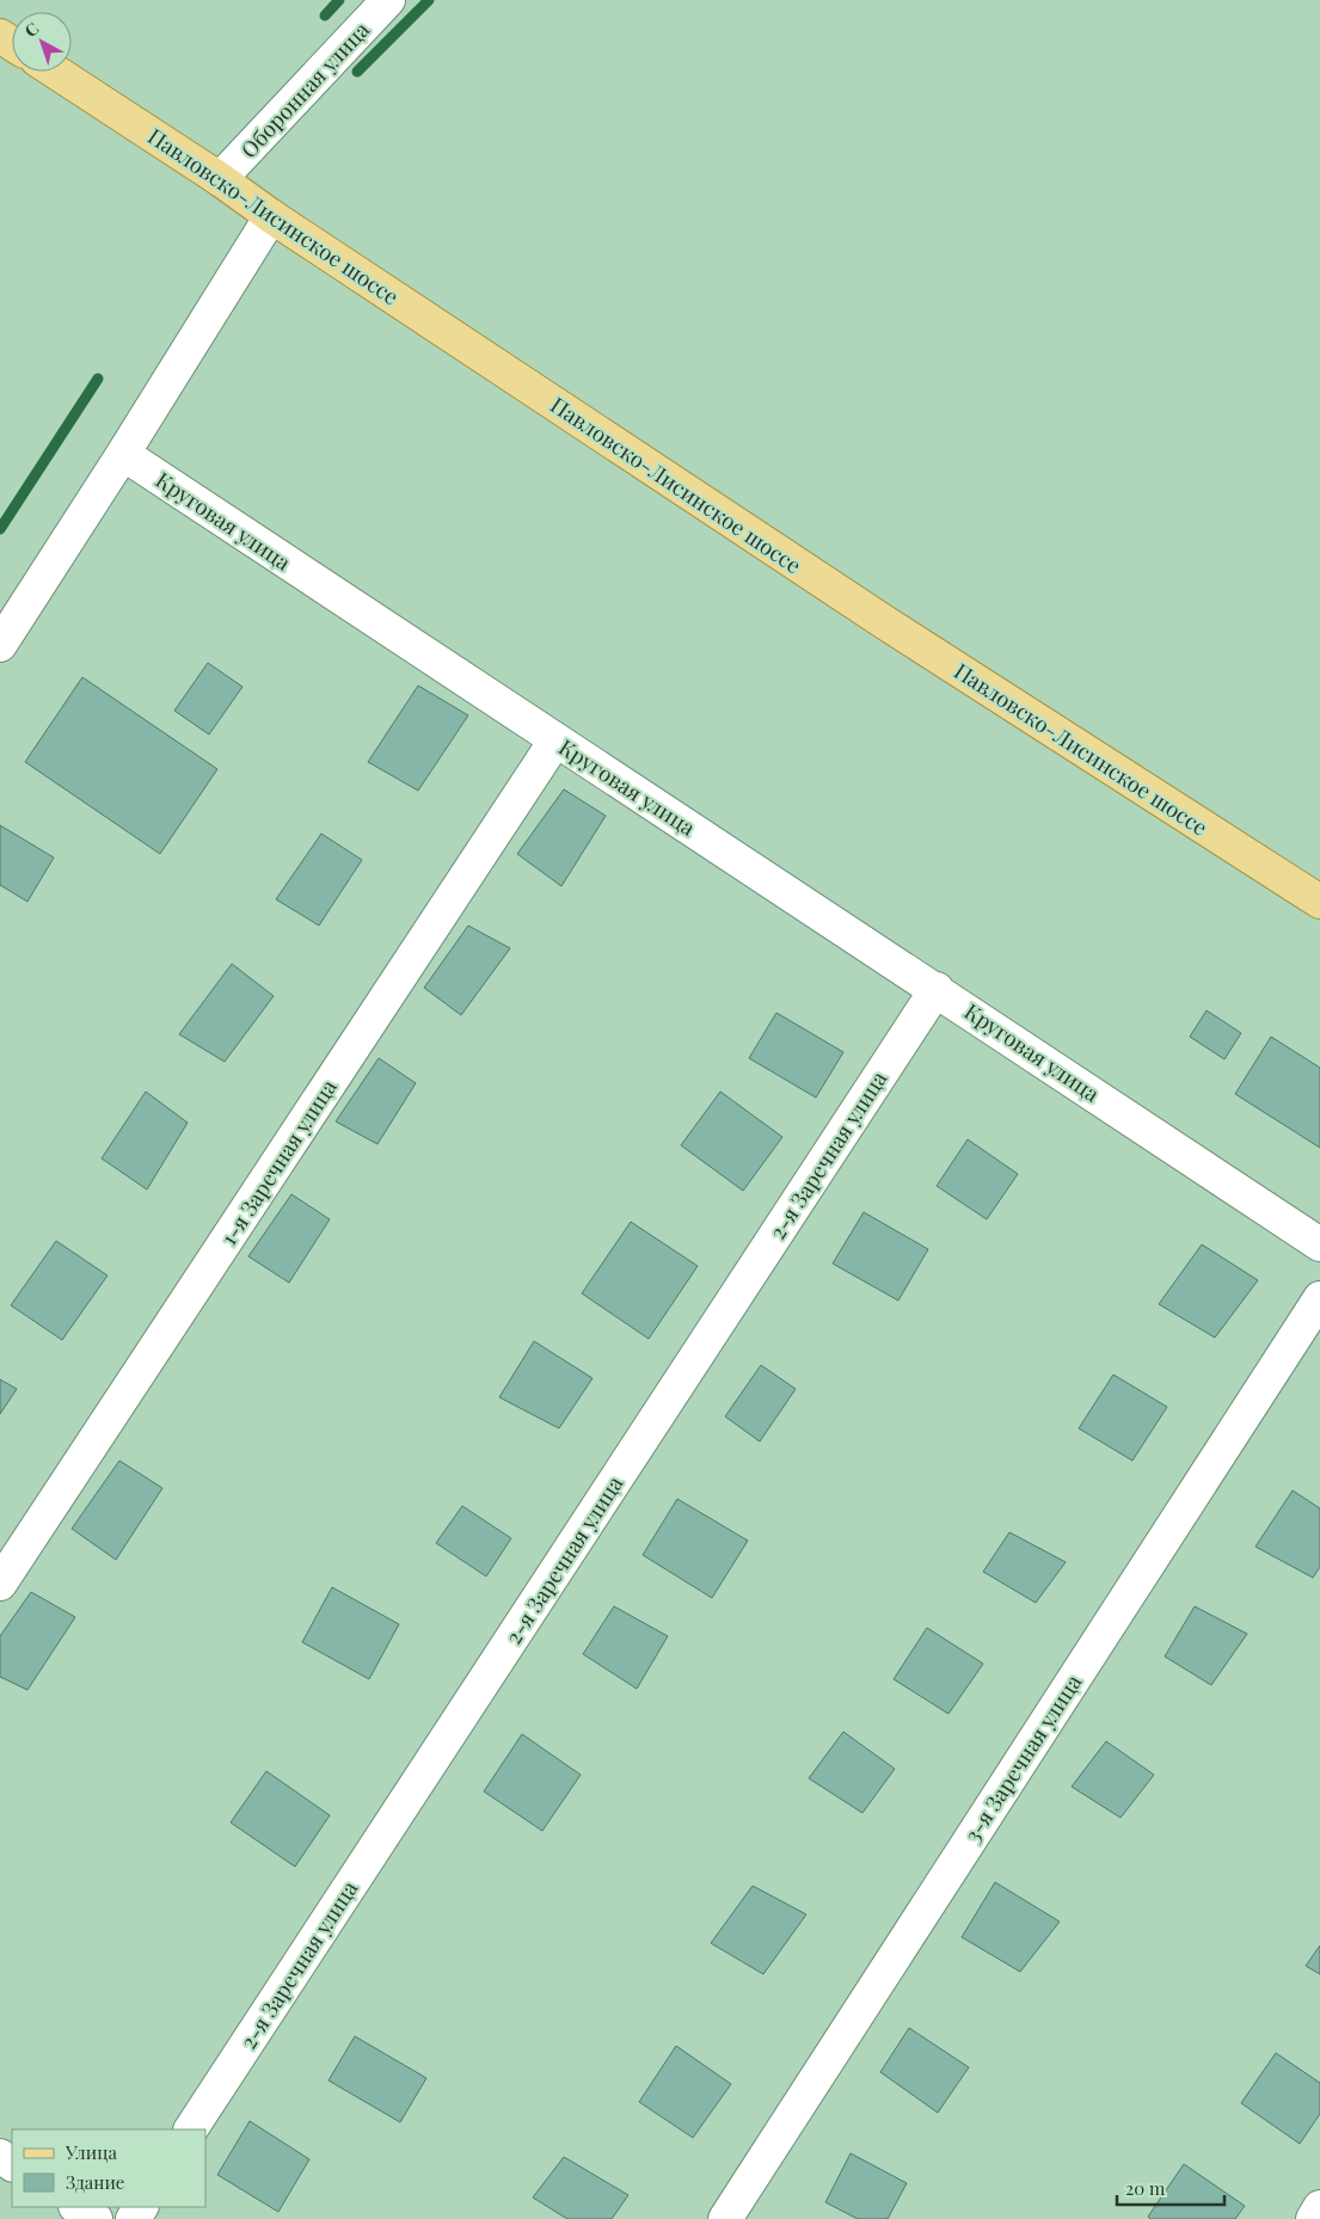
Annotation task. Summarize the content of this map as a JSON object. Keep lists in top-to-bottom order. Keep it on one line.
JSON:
{"streets":{"main road":["Павловско-Лисинское шоссе"],"street":["Оборонная улица","Круговая улица","2-я Заречная улица","1-я Заречная улица","3-я Заречная улица"]},"crossings":[["Оборонная улица","Павловско-Лисинское шоссе"],["Круговая улица","2-я Заречная улица"],["Круговая улица","1-я Заречная улица"]],"legend":["Улица","Здание"],"scale_bar":"20 m","north":"top left"}
